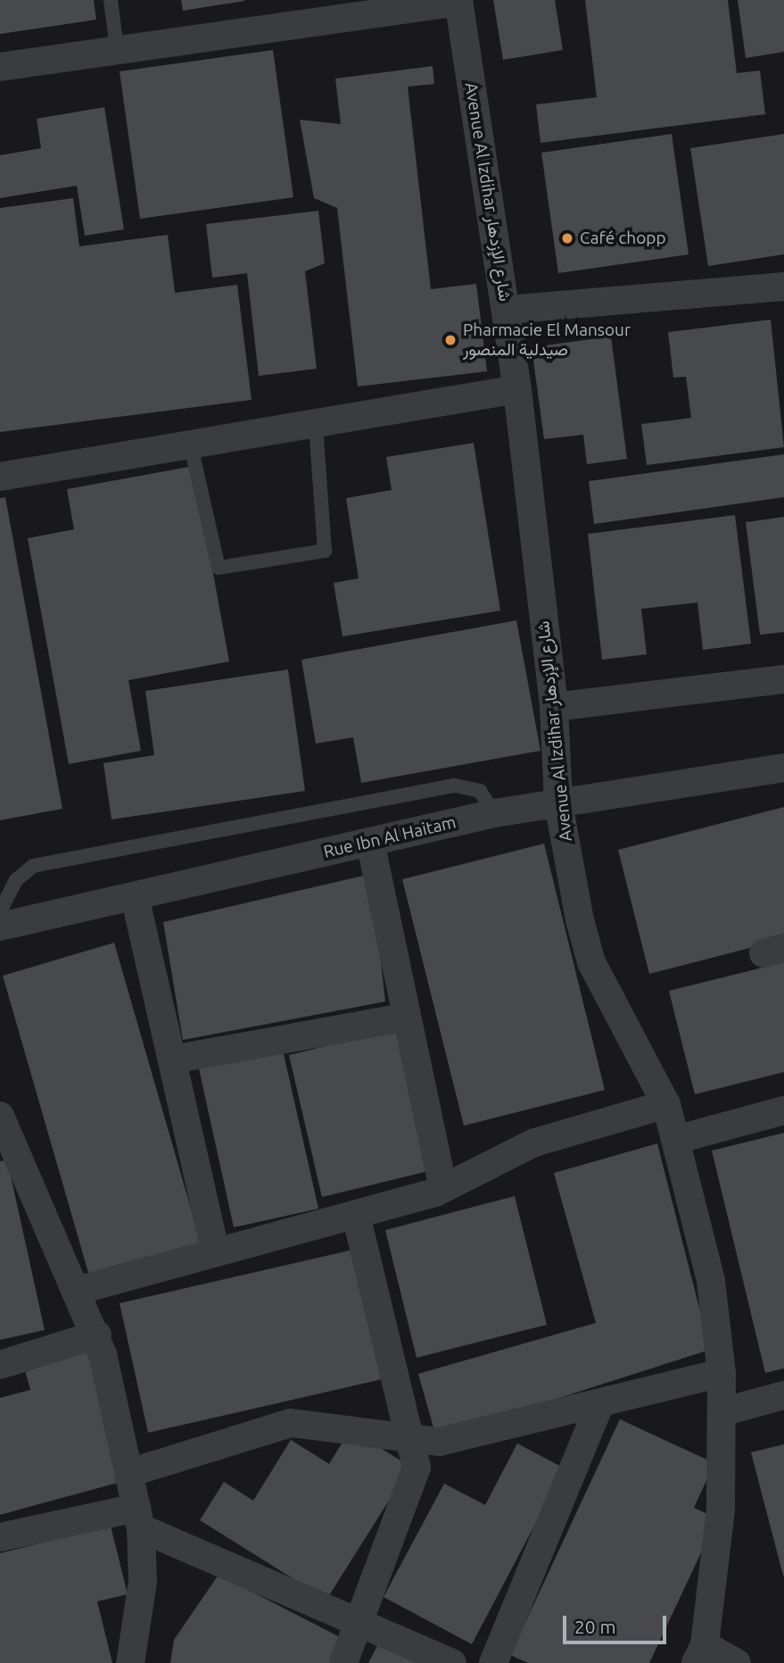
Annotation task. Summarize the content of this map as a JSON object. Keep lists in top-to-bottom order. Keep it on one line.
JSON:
{"streets":{"street":["Avenue Al Izdihar شارع الإزدهار","Rue Ibn Al Haitam"]},"crossings":[["Avenue Al Izdihar شارع الإزدهار","Rue Ibn Al Haitam"]],"places":["Café chopp","Pharmacie El Mansour صيدلية المنصور"],"scale_bar":"20 m"}
